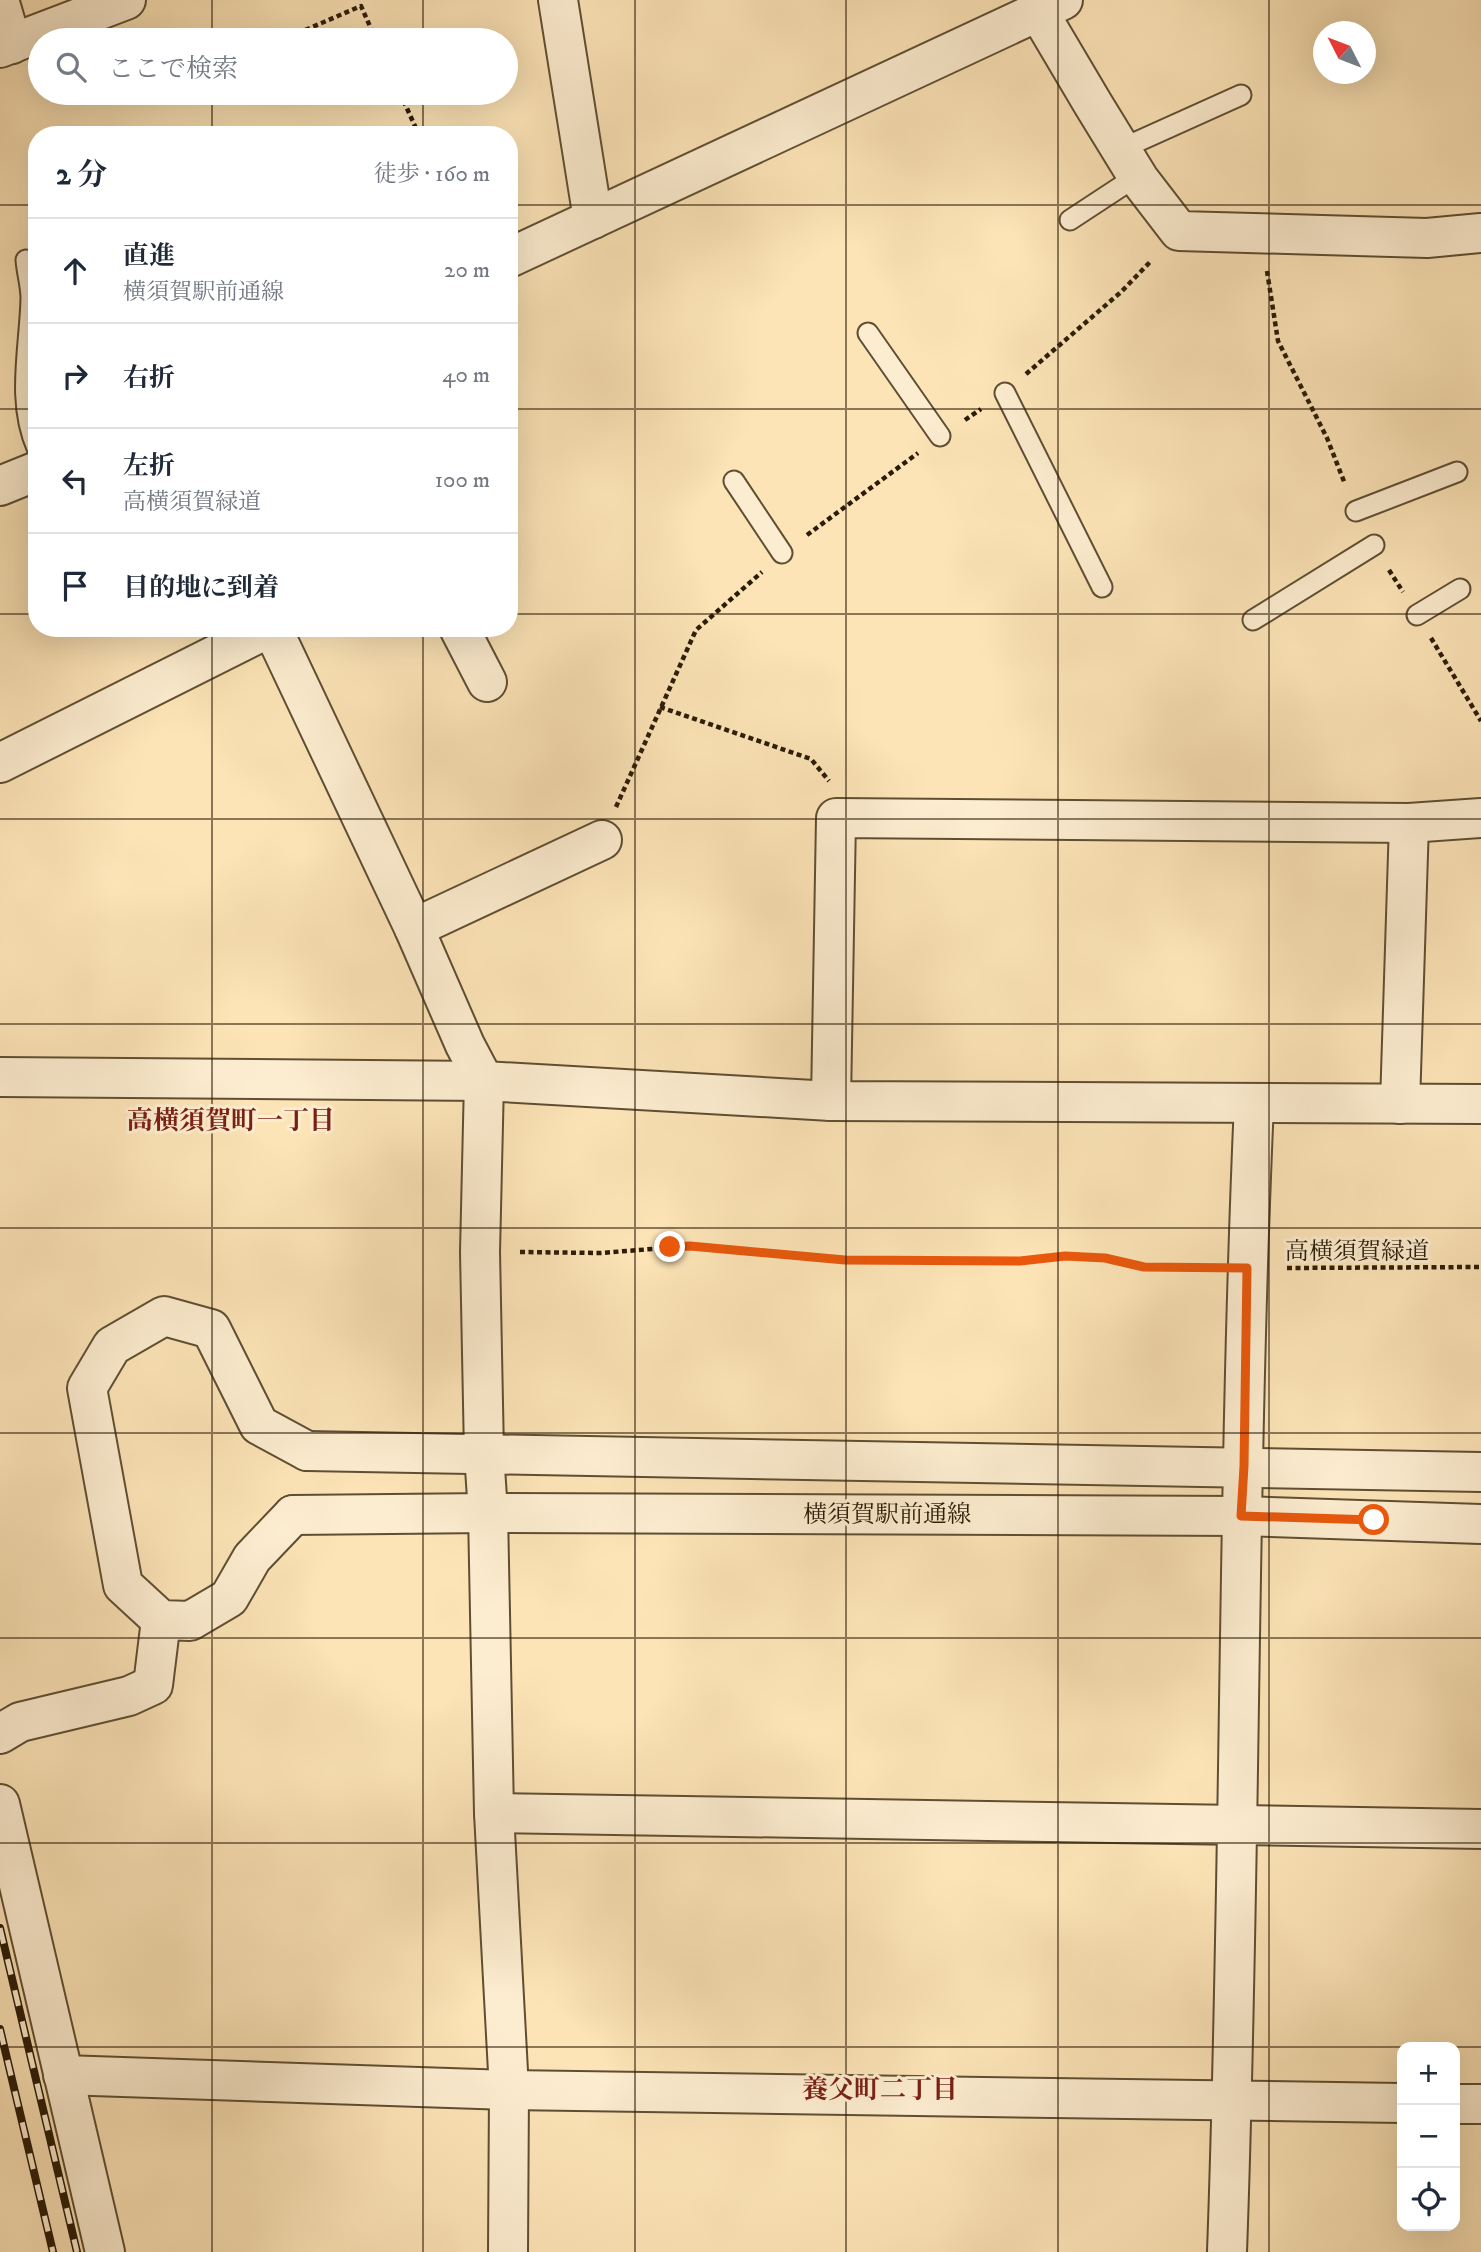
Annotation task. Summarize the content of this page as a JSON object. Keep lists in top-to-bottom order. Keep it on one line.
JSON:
{"streets":{"street":["横須賀駅前通線"],"path":["高横須賀緑道"]},"districts":["高横須賀町一丁目","養父町二丁目"],"north":"top left","page":{"search":"ここで検索","heading":["2 分","徒歩 · 160 m"],"list":[["直進","横須賀駅前通線","20 m"],["右折","40 m"],["左折","高横須賀緑道","100 m"],"目的地に到着"],"map_buttons":["+","−"]}}
